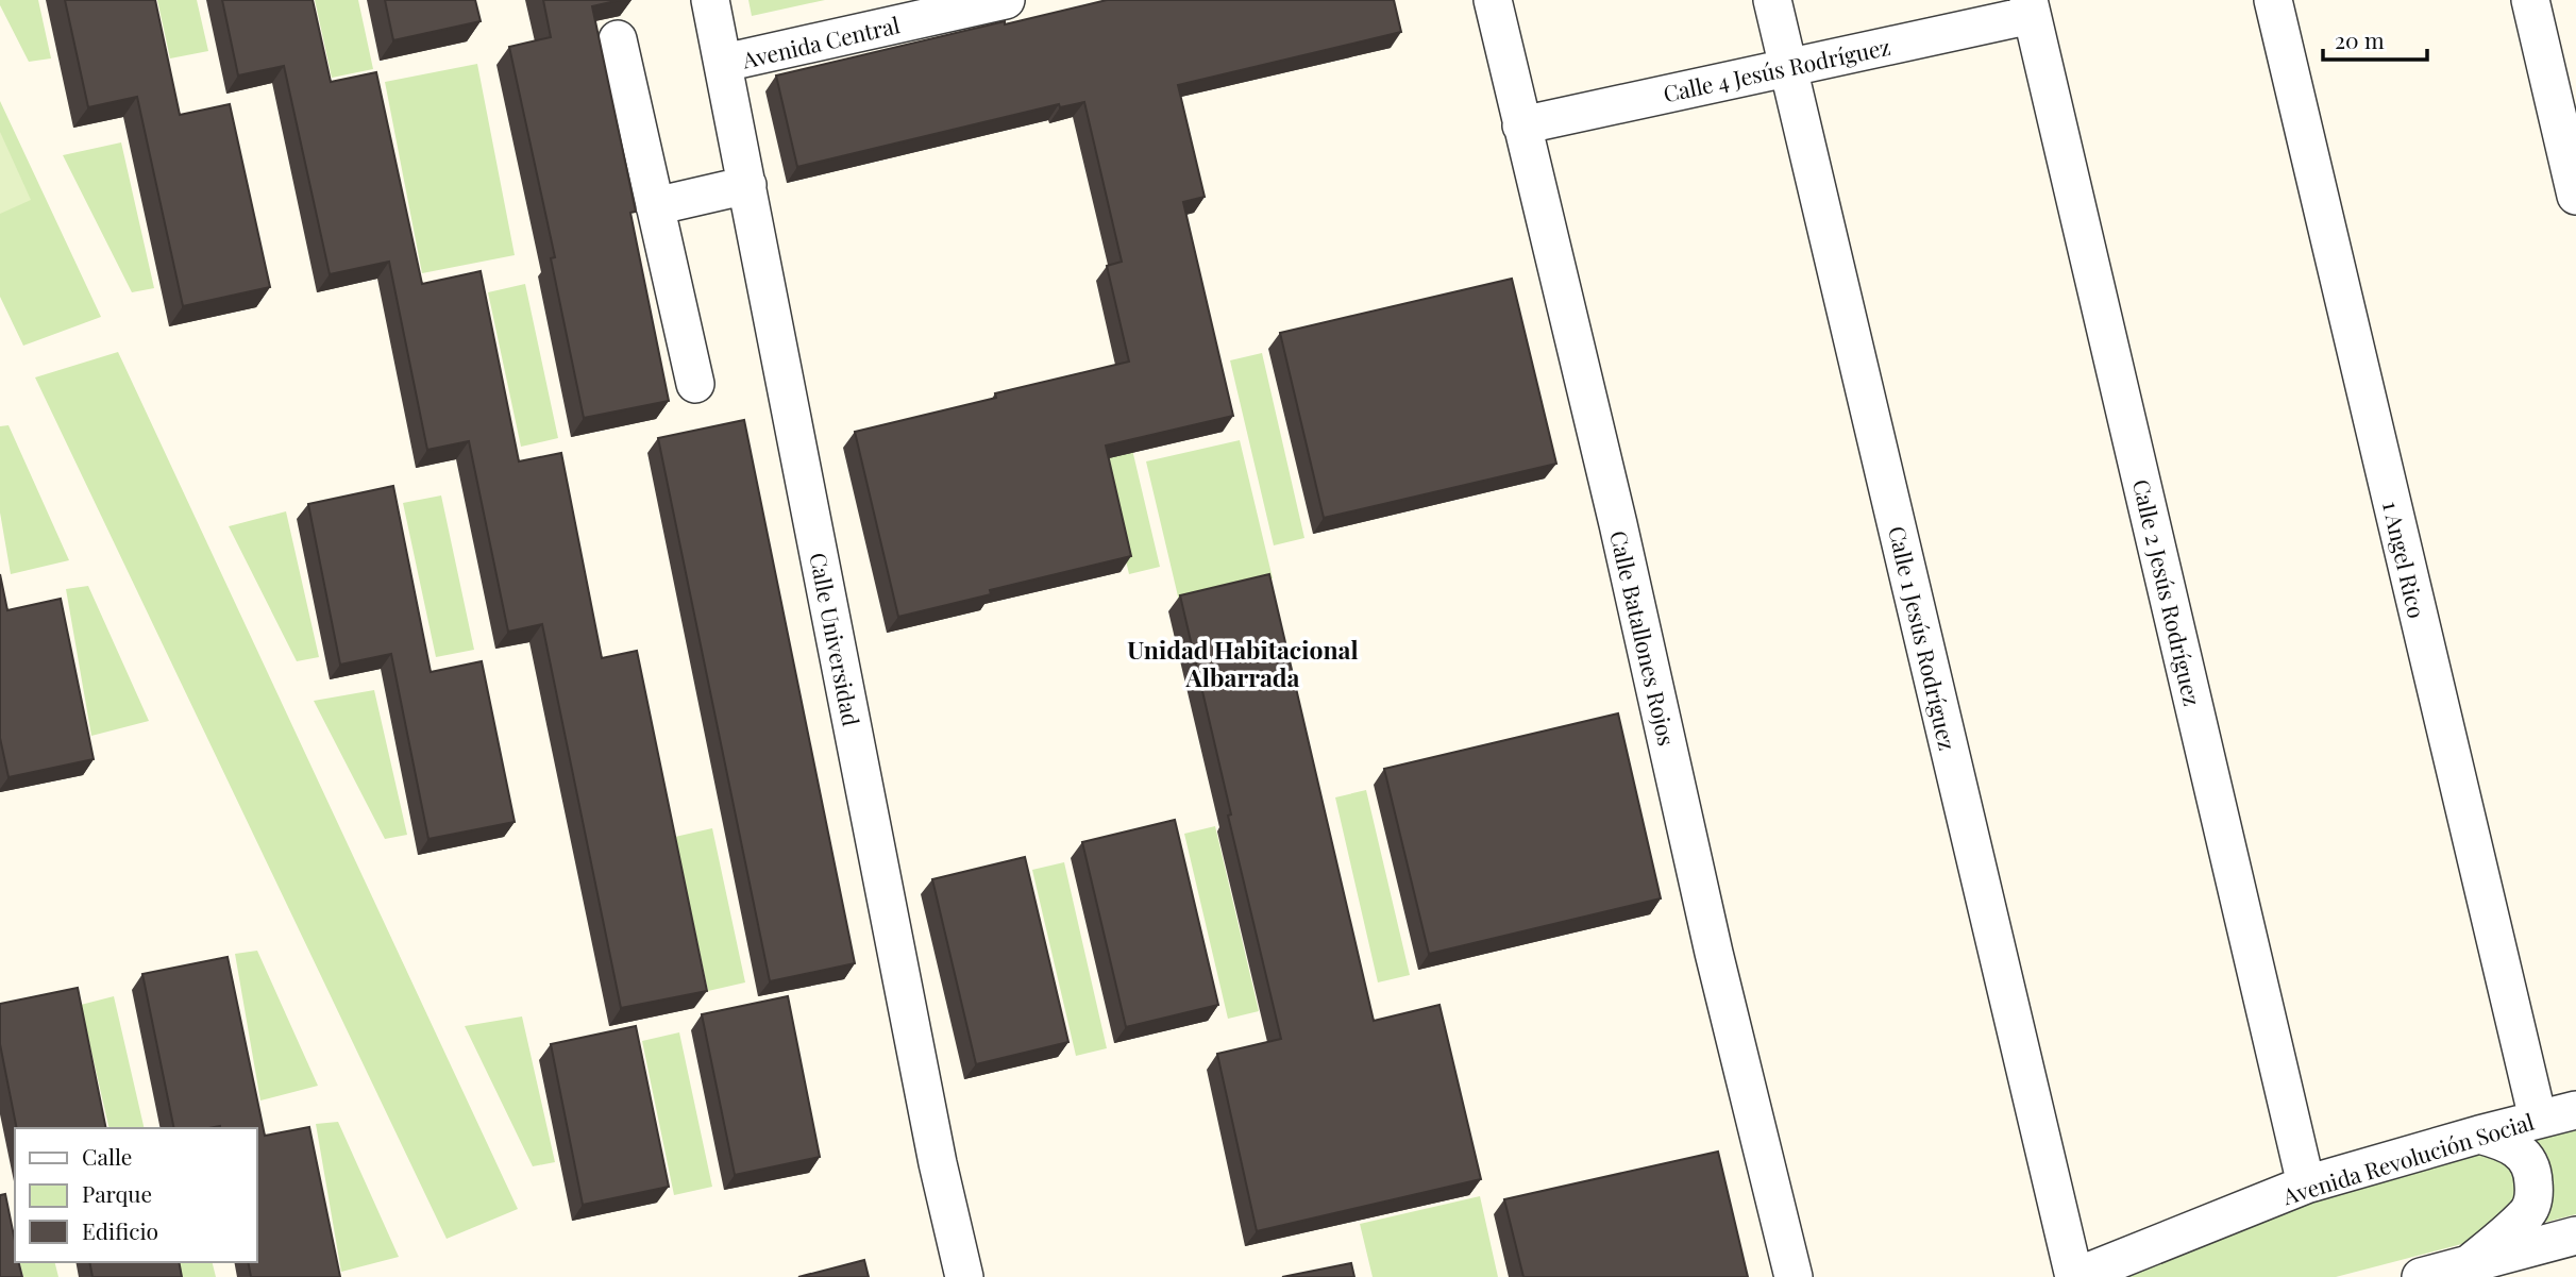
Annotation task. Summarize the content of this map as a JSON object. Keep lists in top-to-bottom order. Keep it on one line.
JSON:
{"streets":{"street":["Avenida Central","Calle 4 Jesús Rodríguez","1 Angel Rico","Calle 2 Jesús Rodríguez","Calle Batallones Rojos","Calle 1 Jesús Rodríguez","Calle Universidad","Avenida Revolución Social"]},"crossings":[["Avenida Central","Calle Universidad"],["Calle 4 Jesús Rodríguez","Calle 2 Jesús Rodríguez"],["Calle 4 Jesús Rodríguez","Calle Batallones Rojos"],["Calle 4 Jesús Rodríguez","Calle 1 Jesús Rodríguez"],["1 Angel Rico","Avenida Revolución Social"],["Calle 2 Jesús Rodríguez","Avenida Revolución Social"],["Calle 1 Jesús Rodríguez","Avenida Revolución Social"]],"districts":["Unidad Habitacional Albarrada"],"legend":["Calle","Parque","Edificio"],"scale_bar":"20 m"}
